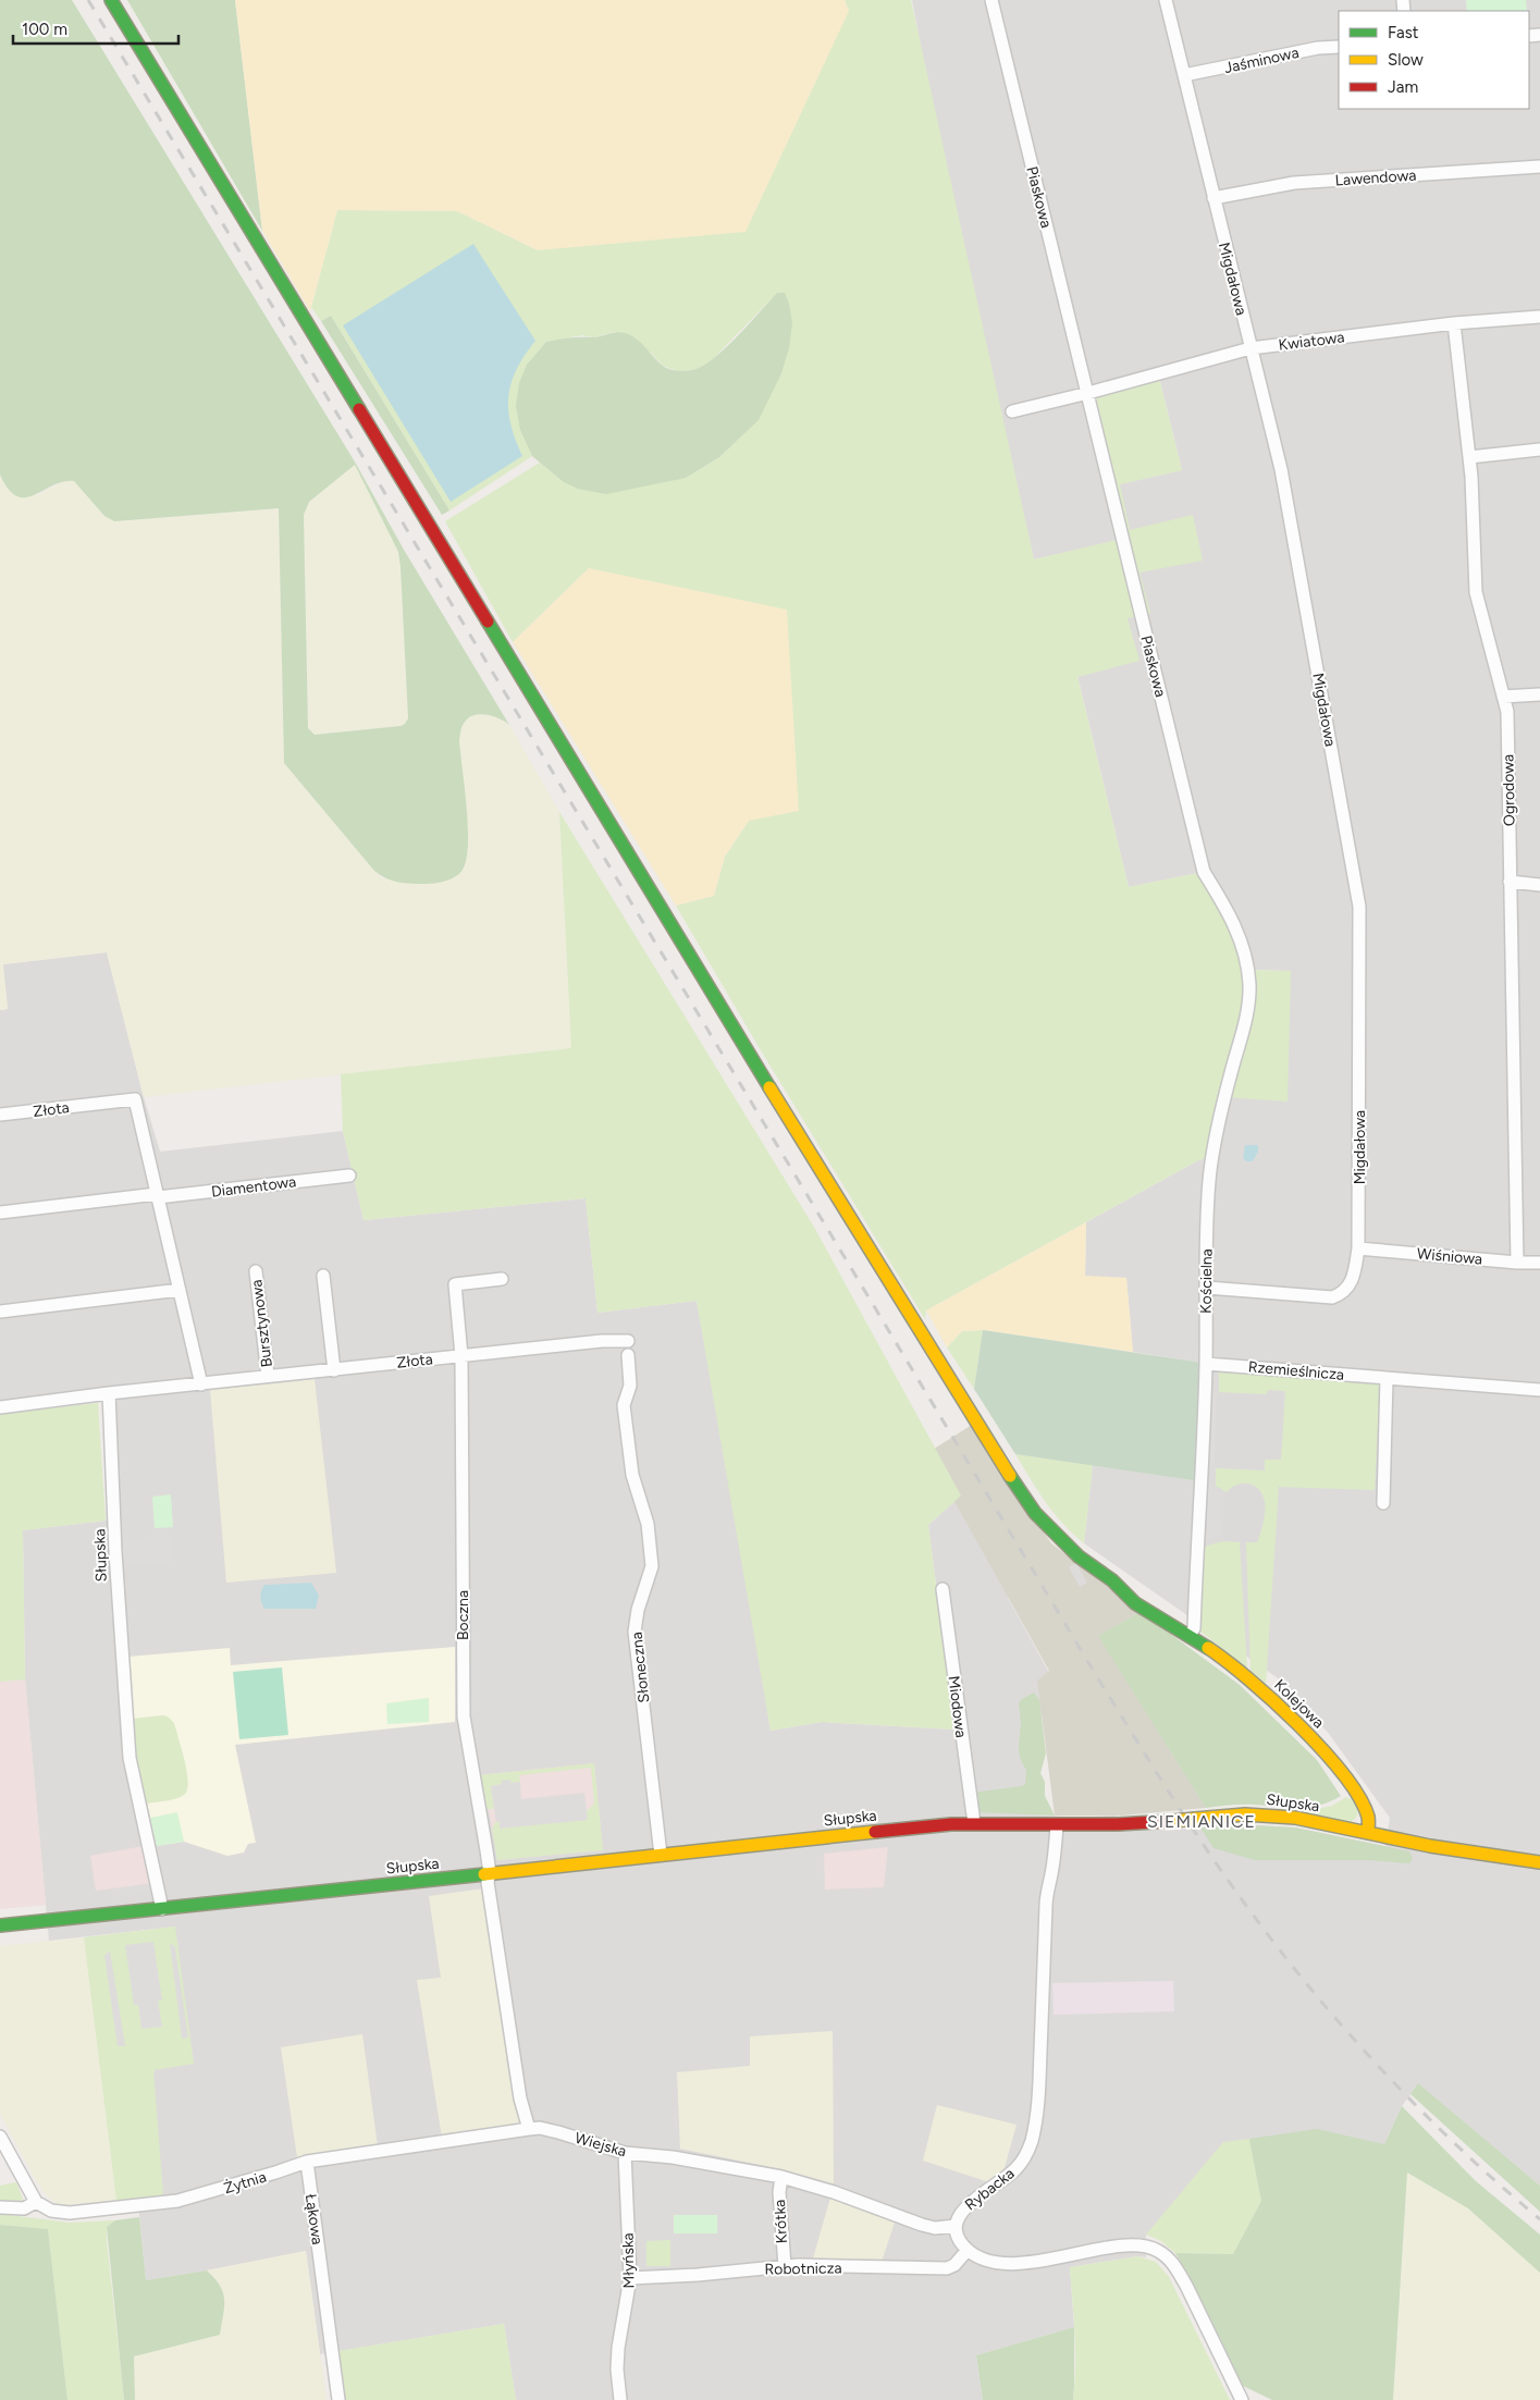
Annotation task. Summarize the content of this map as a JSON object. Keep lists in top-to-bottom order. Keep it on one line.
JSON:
{"streets":{"street":["Jaśminowa","Lawendowa","Piaskowa","Migdałowa","Kwiatowa","Ogrodowa","Złota","Diamentowa","Wiśniowa","Kościelna","Bursztynowa","Rzemieślnicza","Słupska","Boczna","Słoneczna","Kolejowa","Miodowa","Wiejska","Żytnia","Rybacka","Łąkowa","Krótka","Młyńska","Robotnicza"]},"crossings":[["Jaśminowa","Migdałowa"],["Lawendowa","Migdałowa"],["Piaskowa","Kwiatowa"],["Piaskowa","Kościelna"],["Migdałowa","Kwiatowa"],["Migdałowa","Wiśniowa"],["Migdałowa","Kościelna"],["Kwiatowa","Ogrodowa"],["Ogrodowa","Wiśniowa"],["Złota","Diamentowa"],["Złota","Bursztynowa"],["Złota","Słupska"],["Złota","Boczna"],["Kościelna","Rzemieślnicza"],["Kościelna","Kolejowa"],["Słupska","Boczna"],["Słupska","Słoneczna"],["Słupska","Kolejowa"],["Słupska","Miodowa"],["Słupska","Rybacka"],["Wiejska","Żytnia"],["Wiejska","Rybacka"],["Wiejska","Krótka"],["Wiejska","Młyńska"],["Żytnia","Łąkowa"],["Rybacka","Robotnicza"],["Krótka","Robotnicza"],["Młyńska","Robotnicza"]],"districts":["SIEMIANICE"],"legend":["Fast","Slow","Jam"],"scale_bar":"100 m"}
